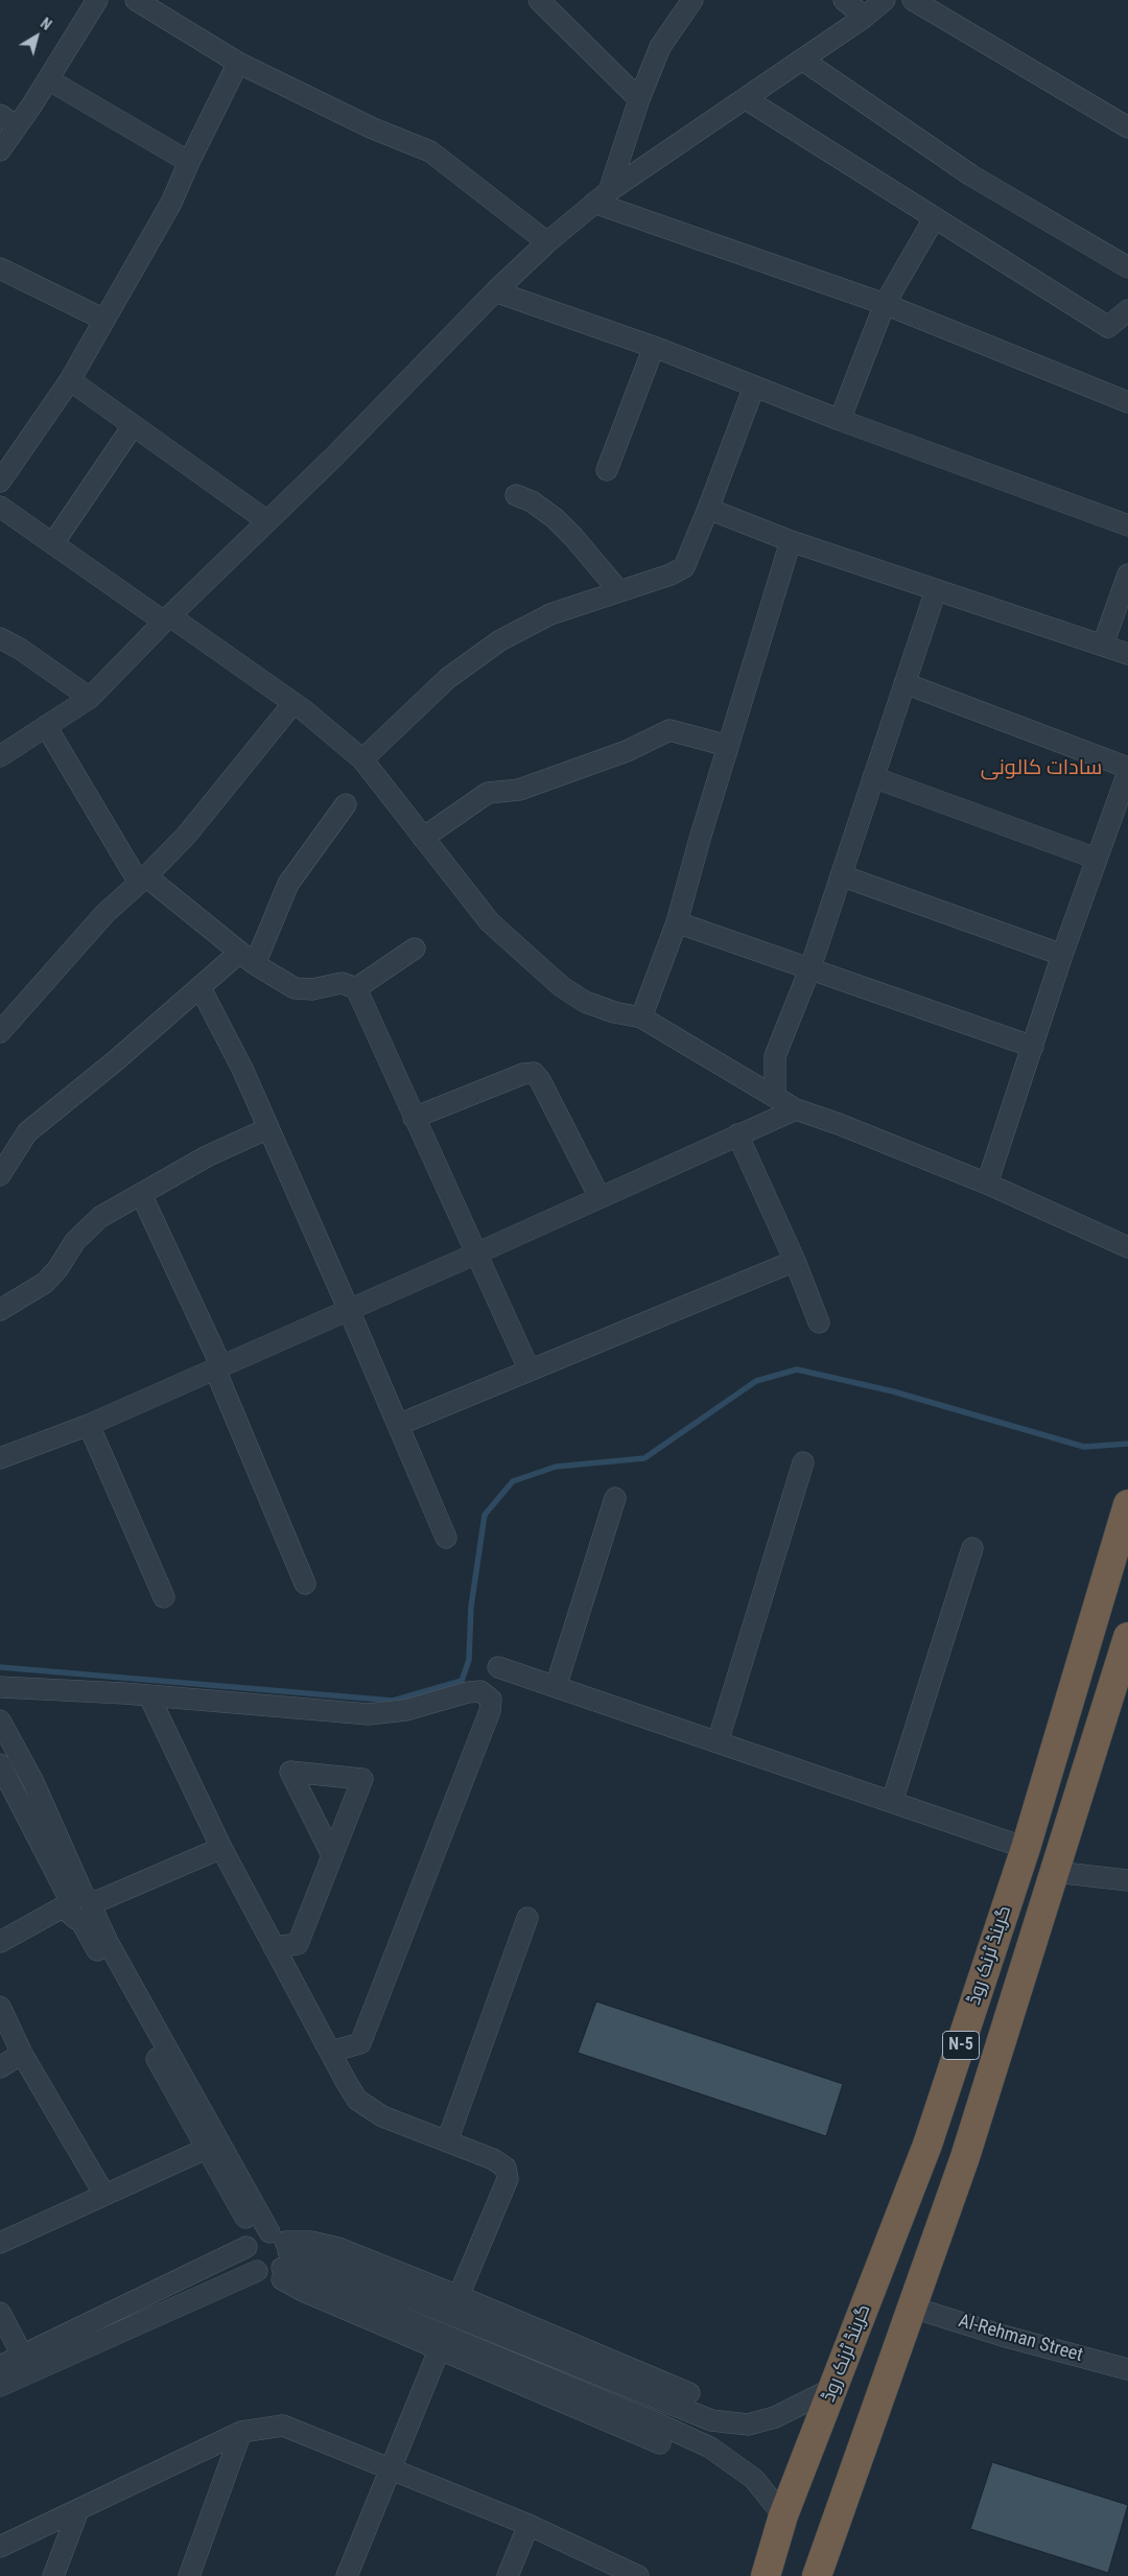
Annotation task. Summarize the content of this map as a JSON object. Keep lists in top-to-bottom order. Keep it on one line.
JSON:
{"streets":{"highway":["گرینڈ ٹرنک روڈ","N-5"],"street":["Al-Rehman Street"]},"crossings":[["گرینڈ ٹرنک روڈ","Al-Rehman Street"]],"districts":["سادات کالونی"],"north":"top right"}
